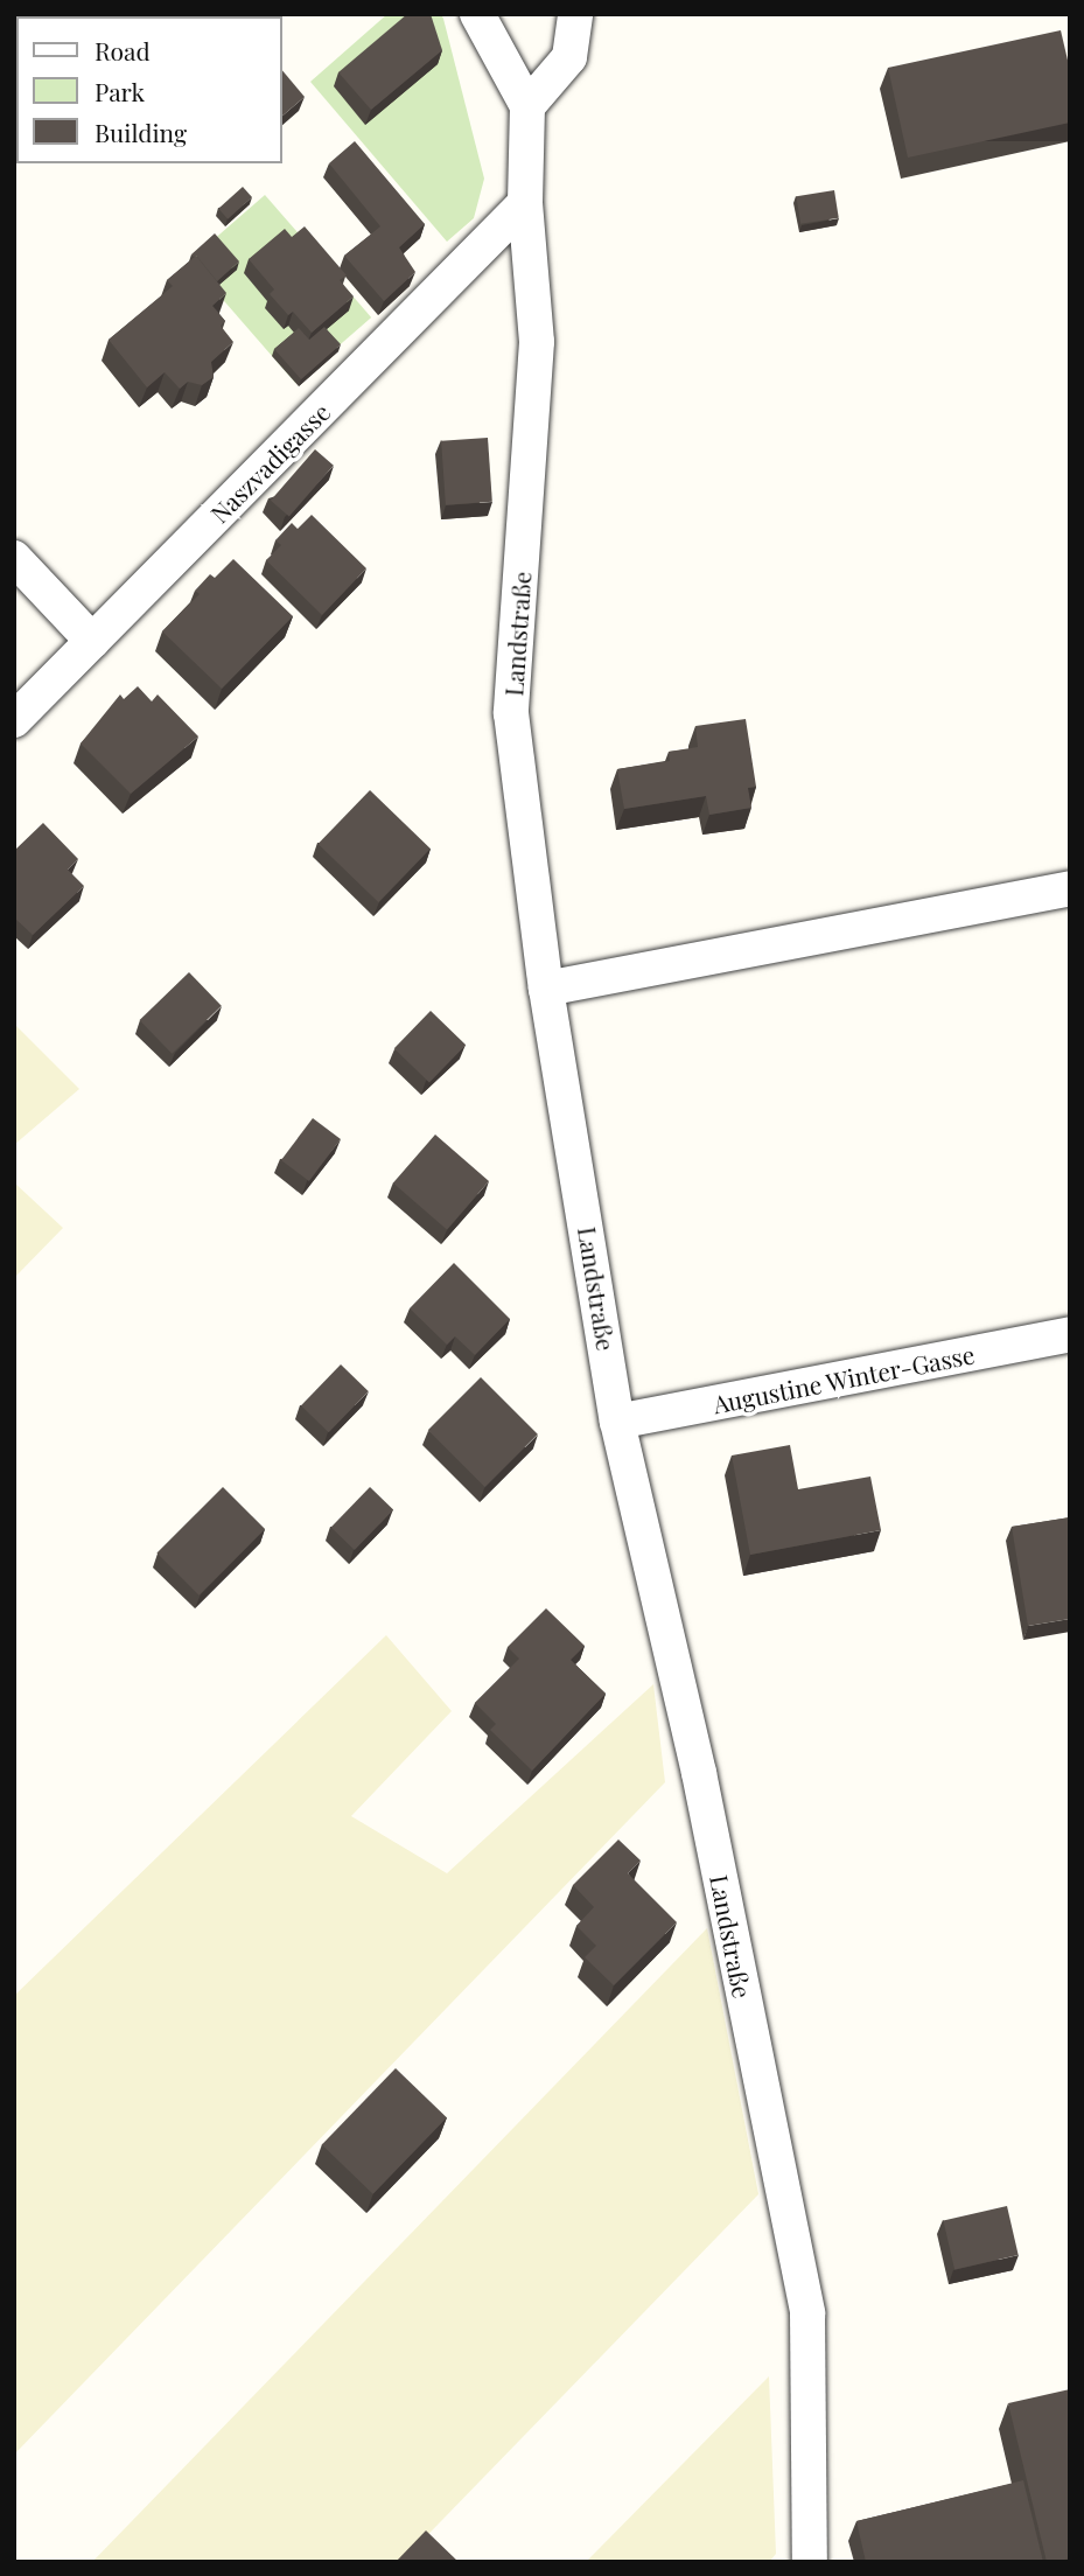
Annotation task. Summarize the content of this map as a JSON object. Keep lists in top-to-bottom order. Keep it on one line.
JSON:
{"streets":{"street":["Naszvadigasse","Landstraße","Augustine Winter-Gasse"]},"crossings":[["Naszvadigasse","Landstraße"],["Landstraße","Augustine Winter-Gasse"]],"legend":["Road","Park","Building"]}
